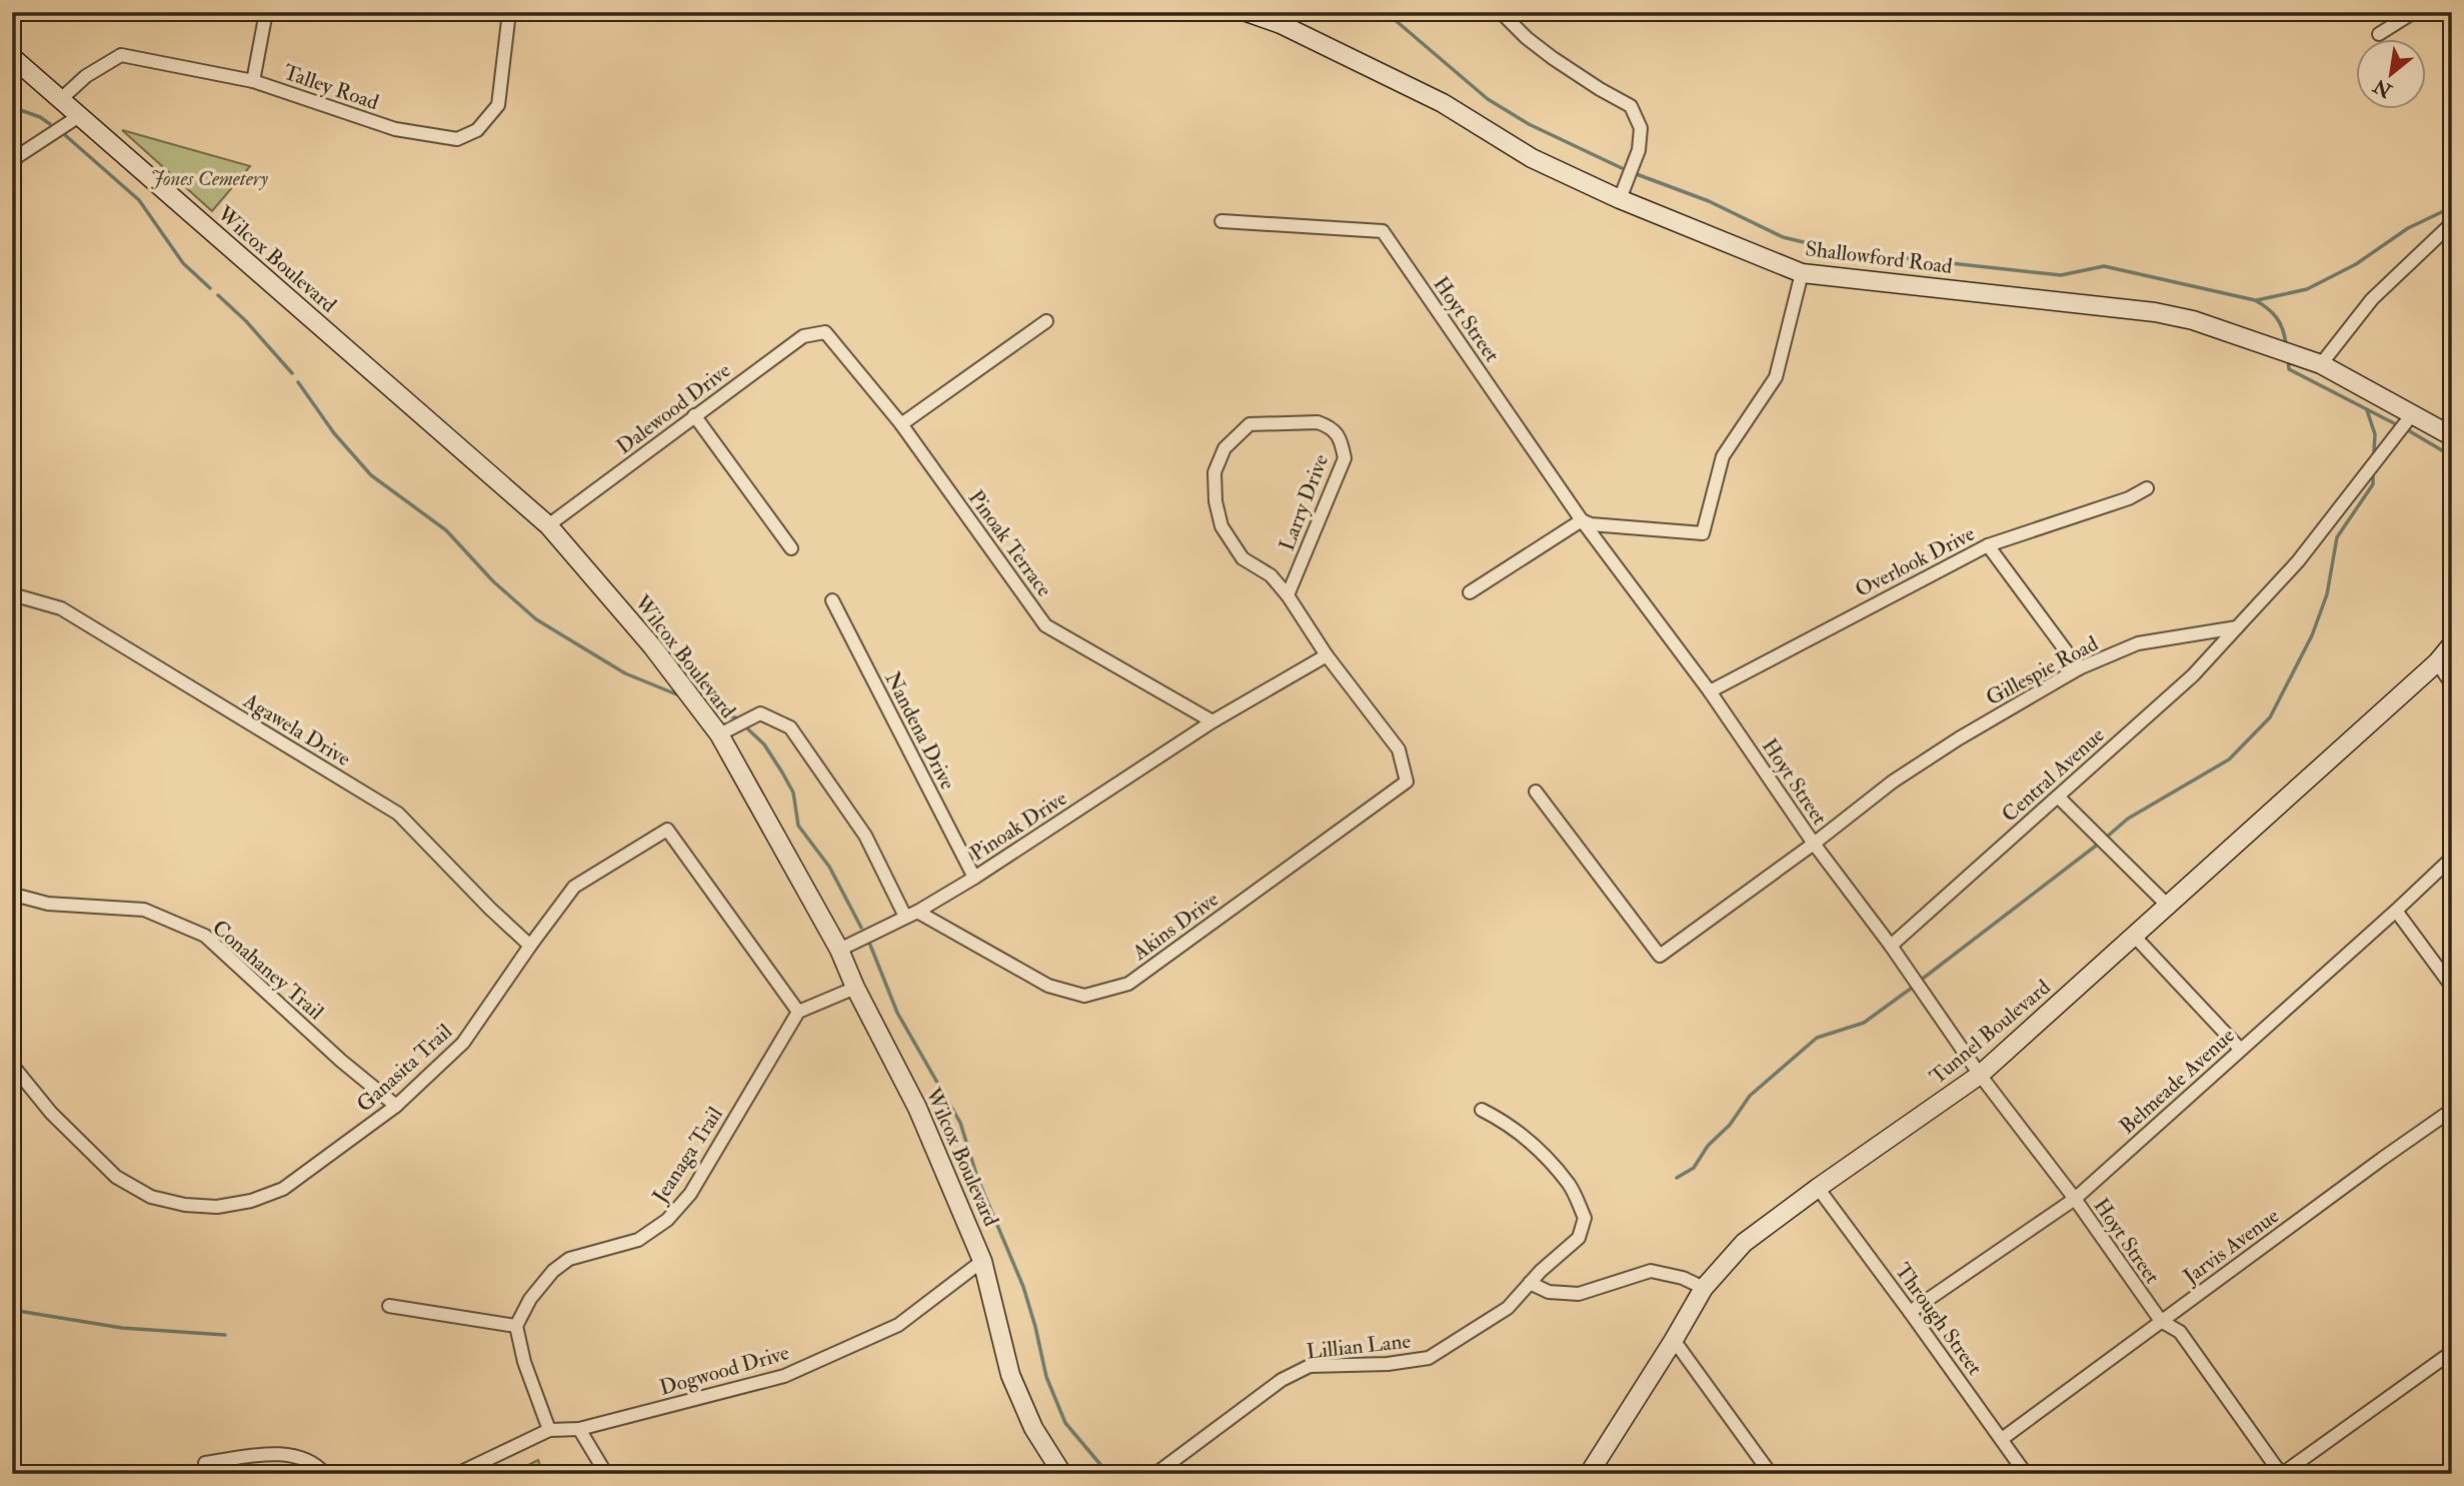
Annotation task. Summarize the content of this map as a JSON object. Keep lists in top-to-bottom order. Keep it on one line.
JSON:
{"streets":{"main road":["Shallowford Road","Wilcox Boulevard","Tunnel Boulevard"],"street":["Talley Road","Hoyt Street","Dalewood Drive","Larry Drive","Pinoak Terrace","Overlook Drive","Gillespie Road","Agawela Drive","Nandena Drive","Central Avenue","Pinoak Drive","Akins Drive","Conahaney Trail","Ganasita Trail","Belmeade Avenue","Jeanaga Trail","Jarvis Avenue","Through Street","Lillian Lane","Dogwood Drive"]},"crossings":[["Talley Road","Wilcox Boulevard"],["Wilcox Boulevard","Dalewood Drive"],["Wilcox Boulevard","Pinoak Drive"],["Wilcox Boulevard","Dogwood Drive"],["Hoyt Street","Overlook Drive"],["Hoyt Street","Gillespie Road"],["Hoyt Street","Central Avenue"],["Hoyt Street","Tunnel Boulevard"],["Hoyt Street","Belmeade Avenue"],["Hoyt Street","Jarvis Avenue"],["Dalewood Drive","Pinoak Terrace"],["Larry Drive","Pinoak Drive"],["Larry Drive","Akins Drive"],["Pinoak Terrace","Pinoak Drive"],["Gillespie Road","Central Avenue"],["Agawela Drive","Ganasita Trail"],["Nandena Drive","Pinoak Drive"],["Pinoak Drive","Akins Drive"],["Conahaney Trail","Ganasita Trail"],["Tunnel Boulevard","Through Street"],["Ganasita Trail","Jeanaga Trail"],["Belmeade Avenue","Through Street"],["Jarvis Avenue","Through Street"]],"parks":["Jones Cemetery"],"north":"bottom left"}
